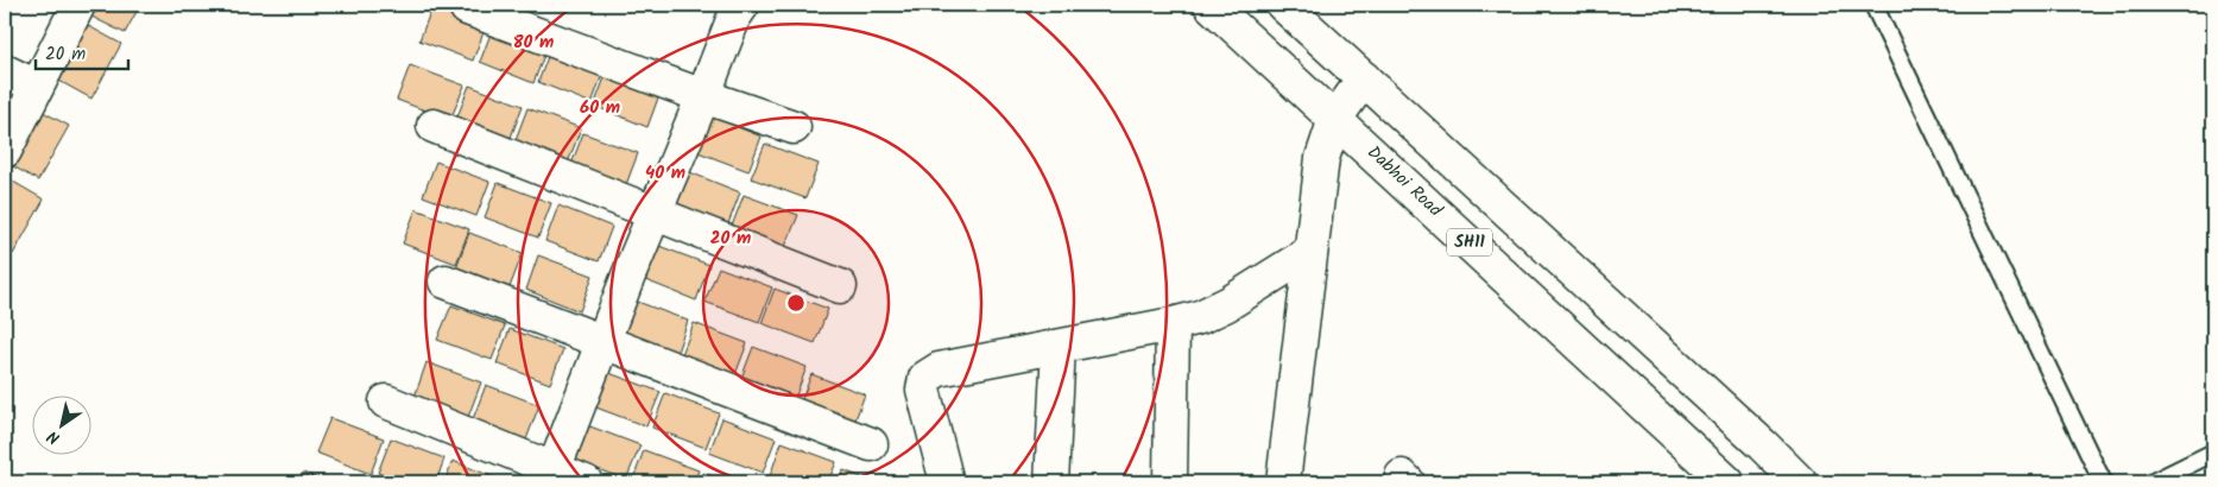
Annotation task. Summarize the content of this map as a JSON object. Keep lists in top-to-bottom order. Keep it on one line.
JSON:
{"streets":{"street":["Dabhoi Road","SH11"]},"scale_bar":"20 m","north":"bottom left","rings":["80 m","60 m","40 m","20 m"]}
